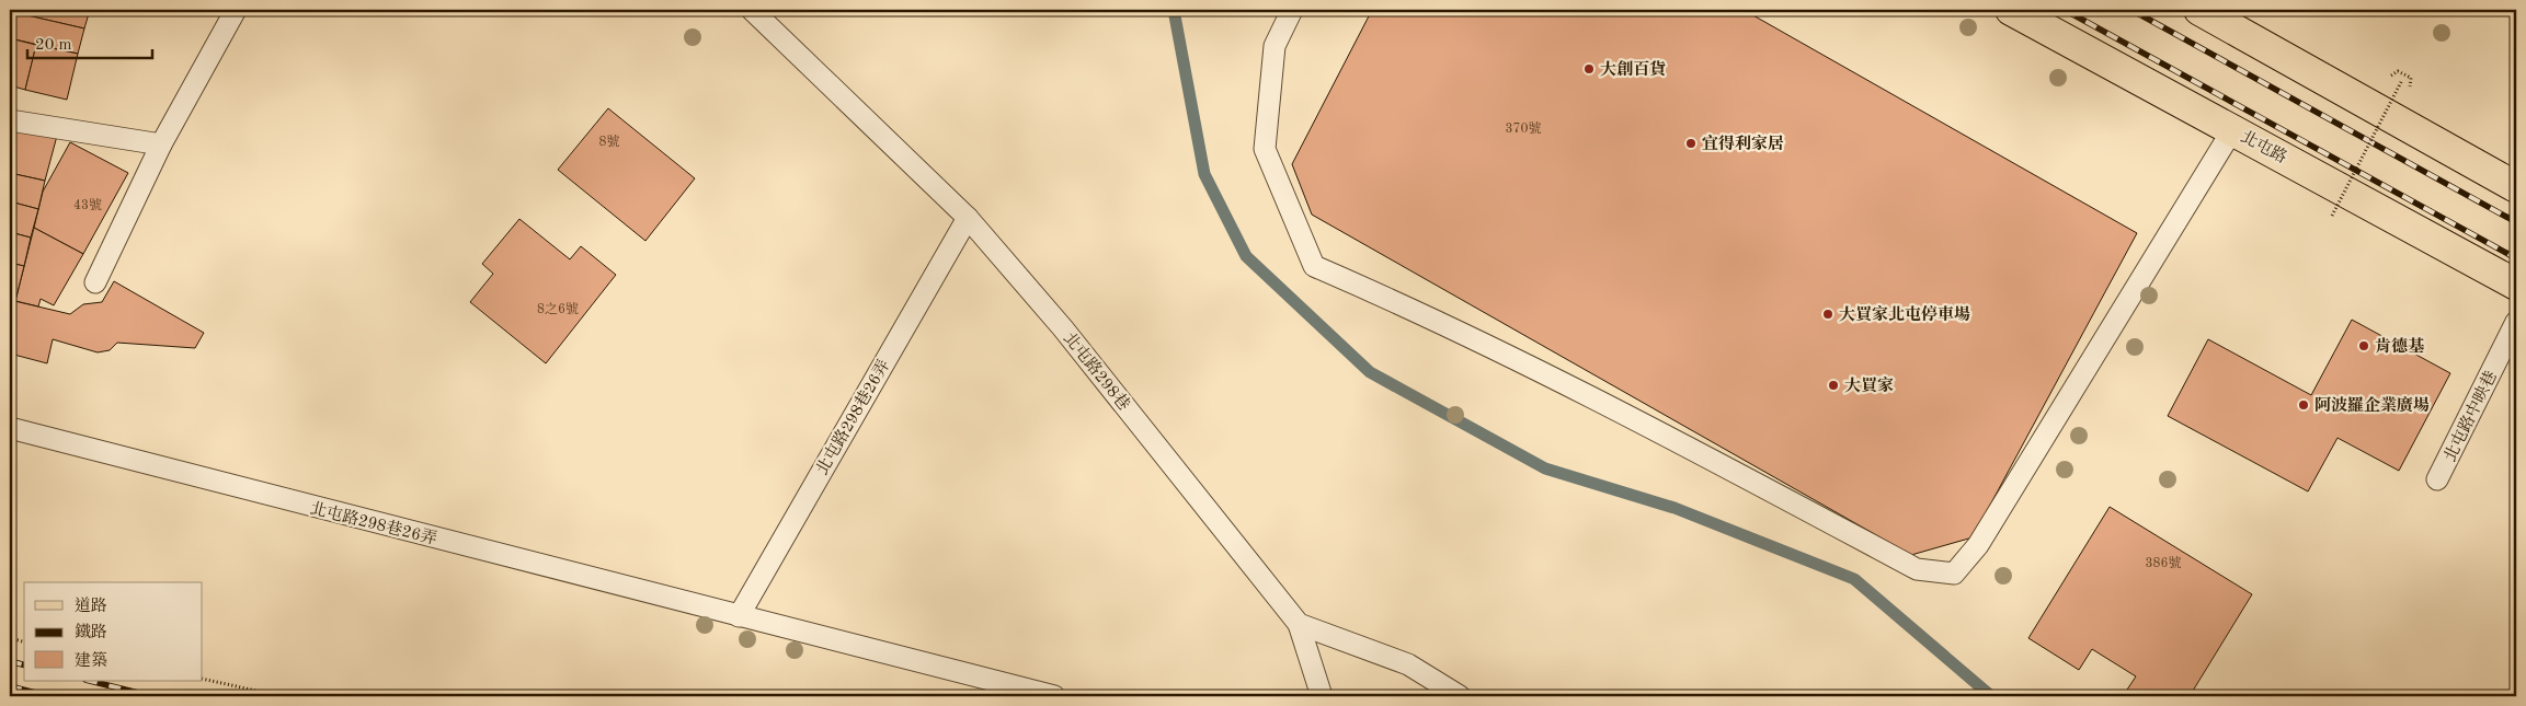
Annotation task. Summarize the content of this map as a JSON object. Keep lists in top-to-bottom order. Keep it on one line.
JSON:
{"streets":{"main road":["北屯路"],"lane":["北屯路298巷","北屯路中映巷","北屯路298巷26弄"]},"crossings":[["北屯路298巷","北屯路298巷26弄"]],"places":["大創百貨","宜得利家居","大買家北屯停車場","肯德基","大買家","阿波羅企業廣場"],"house_numbers":["370號","8號","43號","8之6號","386號"],"legend":["道路","鐵路","建築"],"scale_bar":"20 m"}
